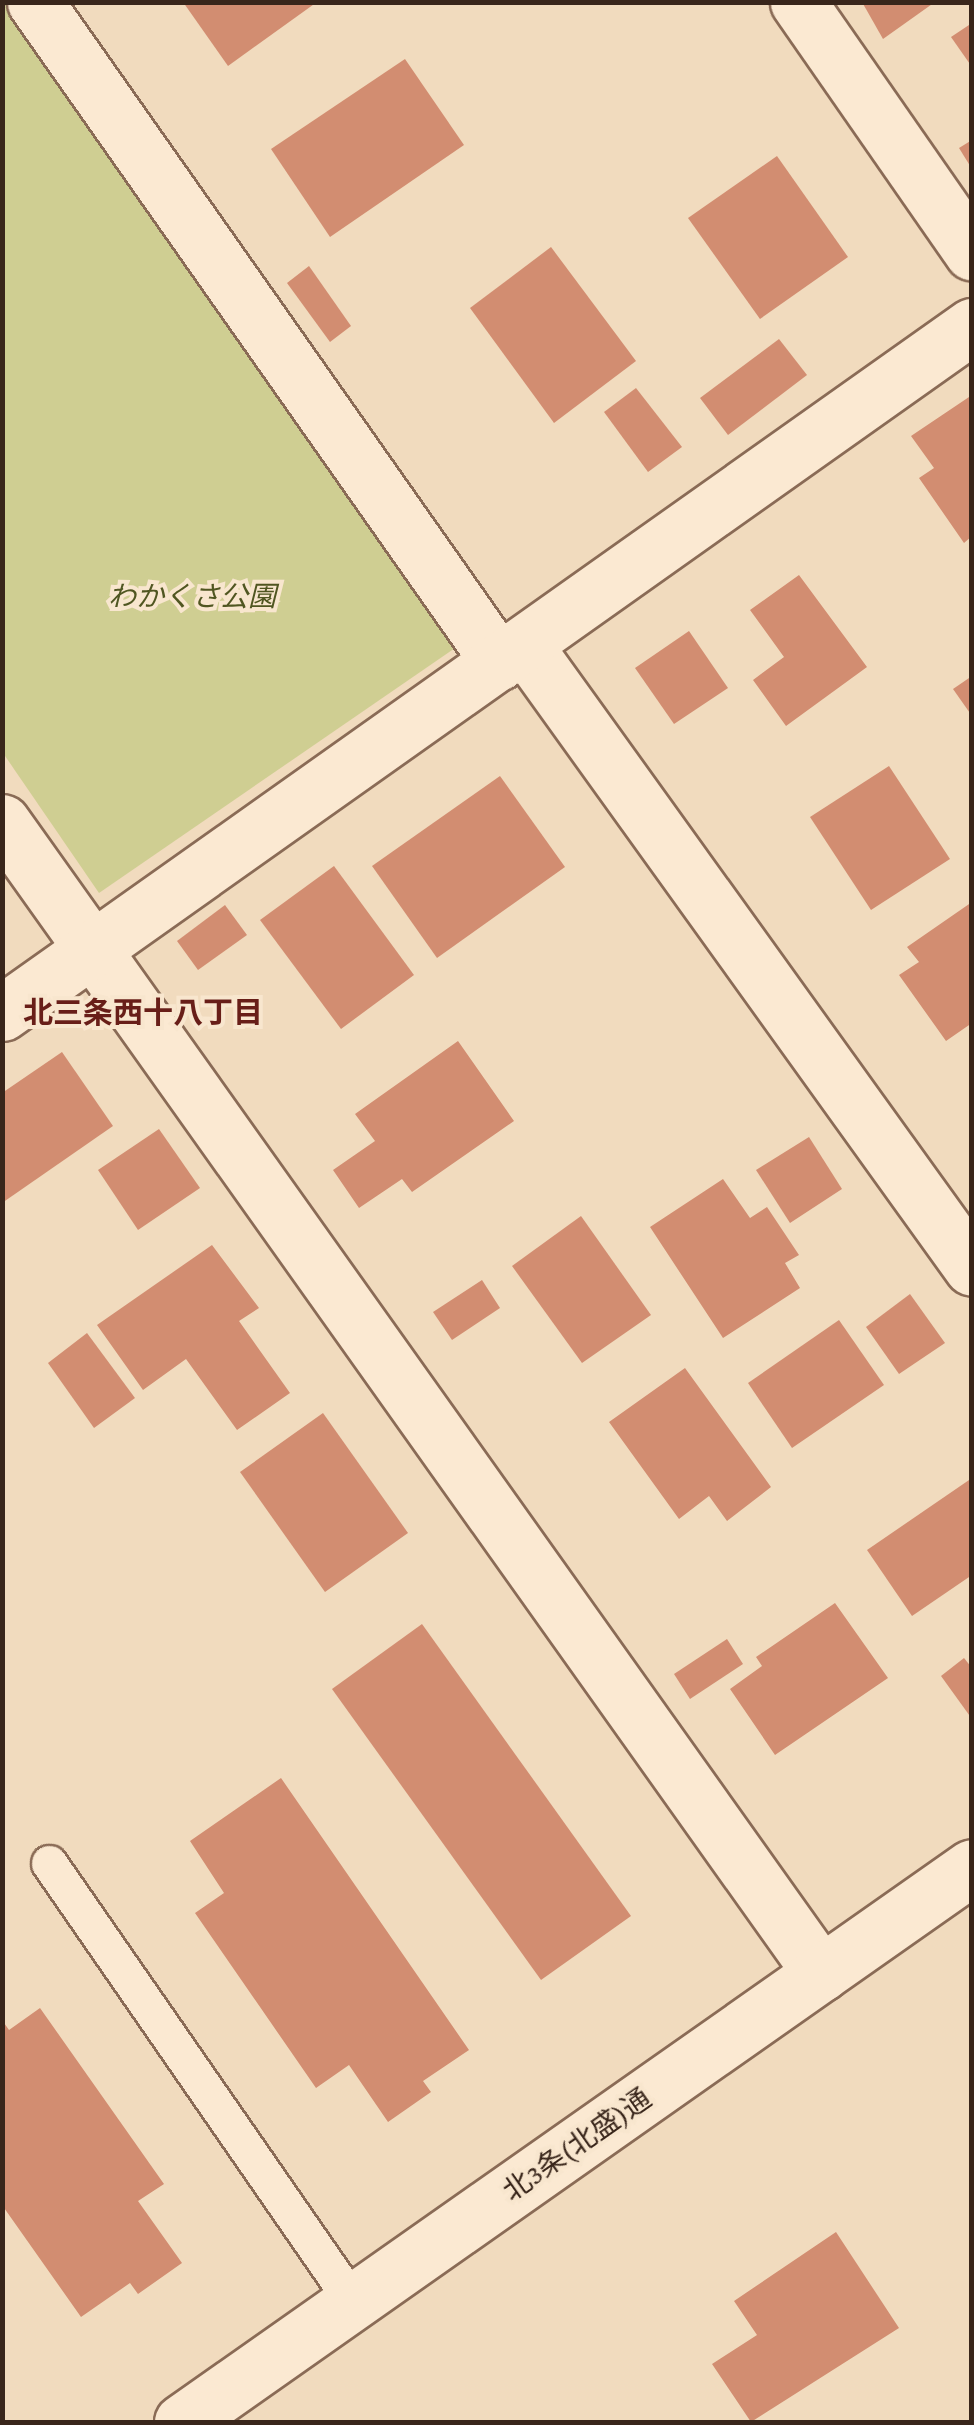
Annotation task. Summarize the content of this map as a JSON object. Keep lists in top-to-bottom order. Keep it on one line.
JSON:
{"streets":{"street":["北3条(北盛)通"]},"districts":["北三条西十八丁目"],"parks":["わかくさ公園"]}
